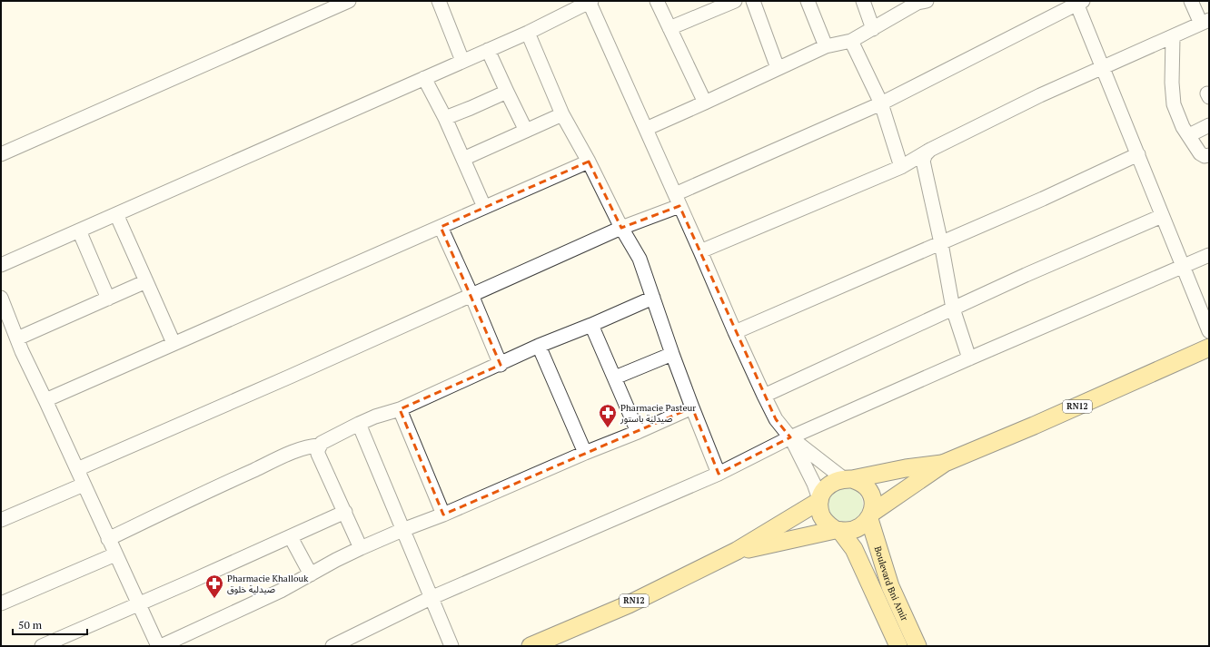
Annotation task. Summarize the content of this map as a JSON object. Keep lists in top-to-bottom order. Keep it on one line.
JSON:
{"streets":{"main road":["RN12","Boulevard Bni Amir"]},"crossings":[["RN12","Boulevard Bni Amir"]],"places":{"pharmacy":["Pharmacie Pasteur صيدلية باستور","Pharmacie Khallouk صيدلية خلوق"]},"scale_bar":"50 m"}
